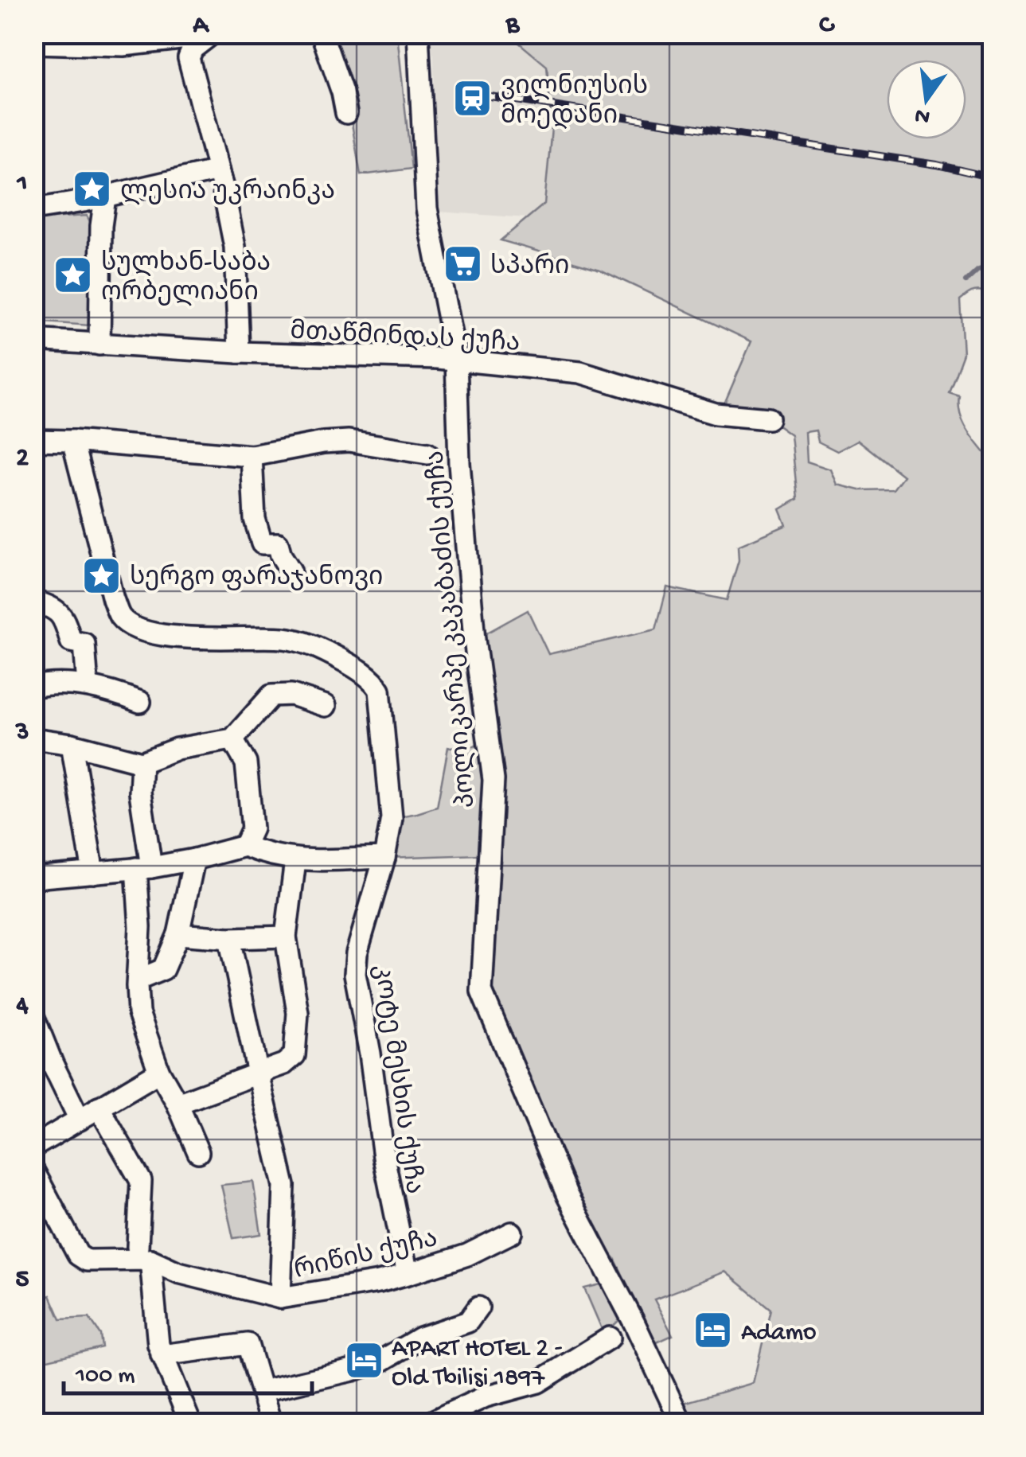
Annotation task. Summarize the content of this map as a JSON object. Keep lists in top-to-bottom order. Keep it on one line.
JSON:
{"streets":{"street":["მთაწმინდას ქუჩა","პოლიკარპე კაკაბაძის ქუჩა","კოტე მესხის ქუჩა","რიწის ქუჩა"]},"crossings":[["მთაწმინდას ქუჩა","პოლიკარპე კაკაბაძის ქუჩა"],["კოტე მესხის ქუჩა","რიწის ქუჩა"]],"places":{"station":["ვილნიუსის მოედანი"],"place":["ლესია უკრაინკა","სულხან-საბა ორბელიანი","სერგო ფარაჯანოვი"],"supermarket":["სპარი"],"hotel":["Adamo","APART HOTEL 2 - Old Tbilisi 1897"]},"scale_bar":"100 m","north":"bottom","grid":{"columns":["A","B","C"],"rows":["1","2","3","4","5"]}}
